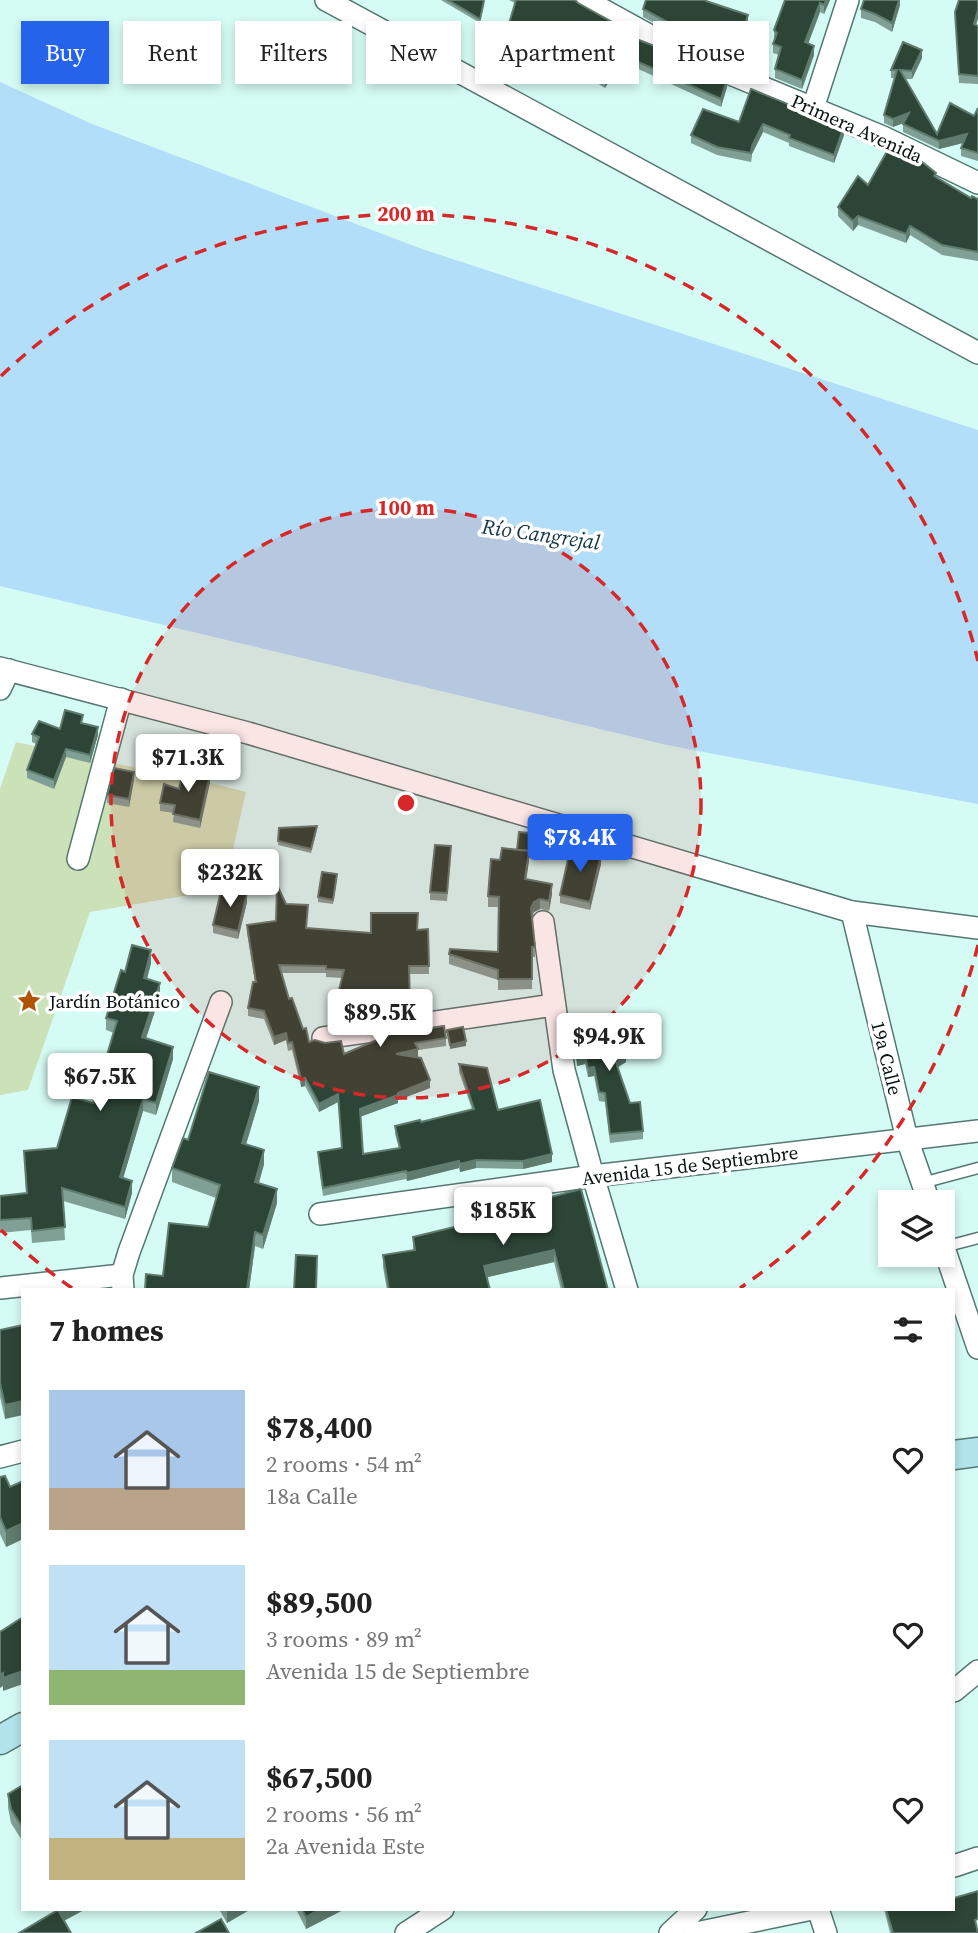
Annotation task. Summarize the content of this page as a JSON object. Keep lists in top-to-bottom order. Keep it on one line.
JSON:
{"streets":{"street":["Primera Avenida","19a Calle","Avenida 15 de Septiembre"]},"crossings":[["19a Calle","Avenida 15 de Septiembre"]],"water":["Río Cangrejal"],"places":{"place":["Jardín Botánico"]},"page":{"chip":["Buy","Rent","Filters","New","Apartment","House"],"price":["$71.3K","$78.4K","$232K","$89.5K","$94.9K","$67.5K","$185K"],"heading":"7 homes","list":[{"name":"$78,400","note":"2 rooms · 54 m² · 18a Calle"},{"name":"$89,500","note":"3 rooms · 89 m² · Avenida 15 de Septiembre"},{"name":"$67,500","note":"2 rooms · 56 m² · 2a Avenida Este"}]},"rings":["200 m","100 m"]}
